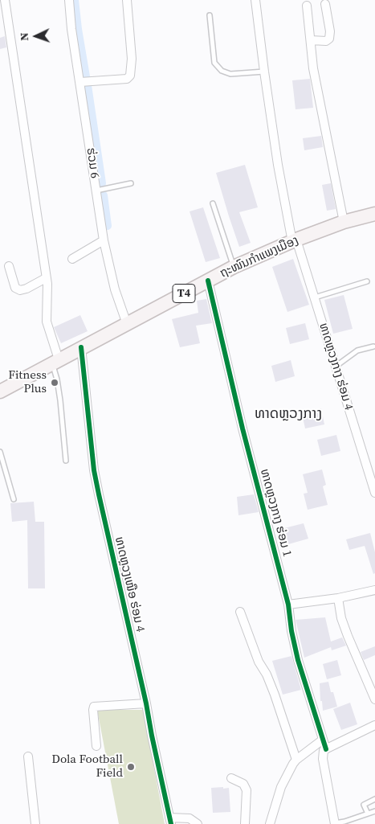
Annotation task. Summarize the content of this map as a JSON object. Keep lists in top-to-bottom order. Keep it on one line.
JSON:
{"streets":{"main road":["ຖະໜົນກຳແພງເມືອງ","T4"],"street":["ຮ່ວມ 6","ທາດຫຼວງກາງ ຮ່ອມ 4","ທາດຫຼວງກາງ ຮ່ອມ 1","ທາດຫຼວງເໜືອ ຮ່ອມ 4"]},"crossings":[["ຮ່ວມ 6","ຖະໜົນກຳແພງເມືອງ"],["ຖະໜົນກຳແພງເມືອງ","ທາດຫຼວງກາງ ຮ່ອມ 4"],["ຖະໜົນກຳແພງເມືອງ","ທາດຫຼວງກາງ ຮ່ອມ 1"],["ຖະໜົນກຳແພງເມືອງ","ທາດຫຼວງເໜືອ ຮ່ອມ 4"]],"districts":["ທາດຫຼວງກາງ"],"places":["Fitness Plus","Dola Football Field"],"north":"left"}
